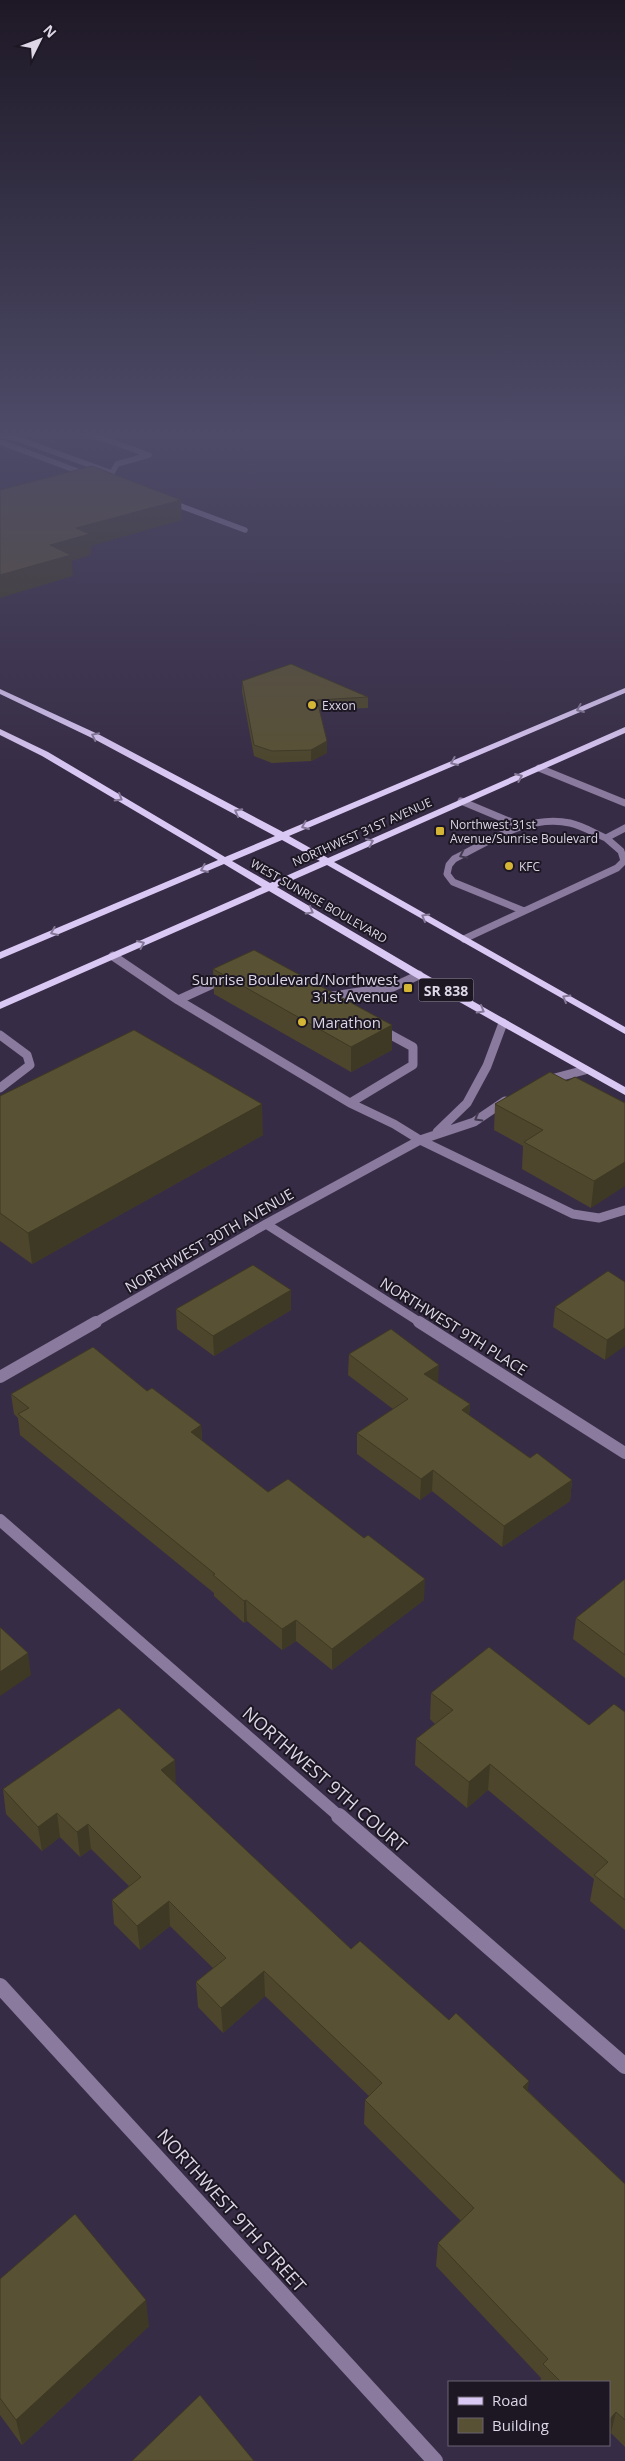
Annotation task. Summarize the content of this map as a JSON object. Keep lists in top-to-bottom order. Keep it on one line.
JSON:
{"streets":{"main road":["NORTHWEST 31ST AVENUE","WEST SUNRISE BOULEVARD","SR 838"],"street":["NORTHWEST 30TH AVENUE","NORTHWEST 9TH PLACE","NORTHWEST 9TH COURT","NORTHWEST 9TH STREET"]},"crossings":[["NORTHWEST 31ST AVENUE","WEST SUNRISE BOULEVARD"],["WEST SUNRISE BOULEVARD","NORTHWEST 30TH AVENUE"],["NORTHWEST 30TH AVENUE","NORTHWEST 9TH PLACE"]],"places":{"other":["Exxon","KFC","Marathon"],"transit":["Northwest 31st Avenue/Sunrise Boulevard","Sunrise Boulevard/Northwest 31st Avenue"]},"legend":["Road","Building"],"north":"top right"}
